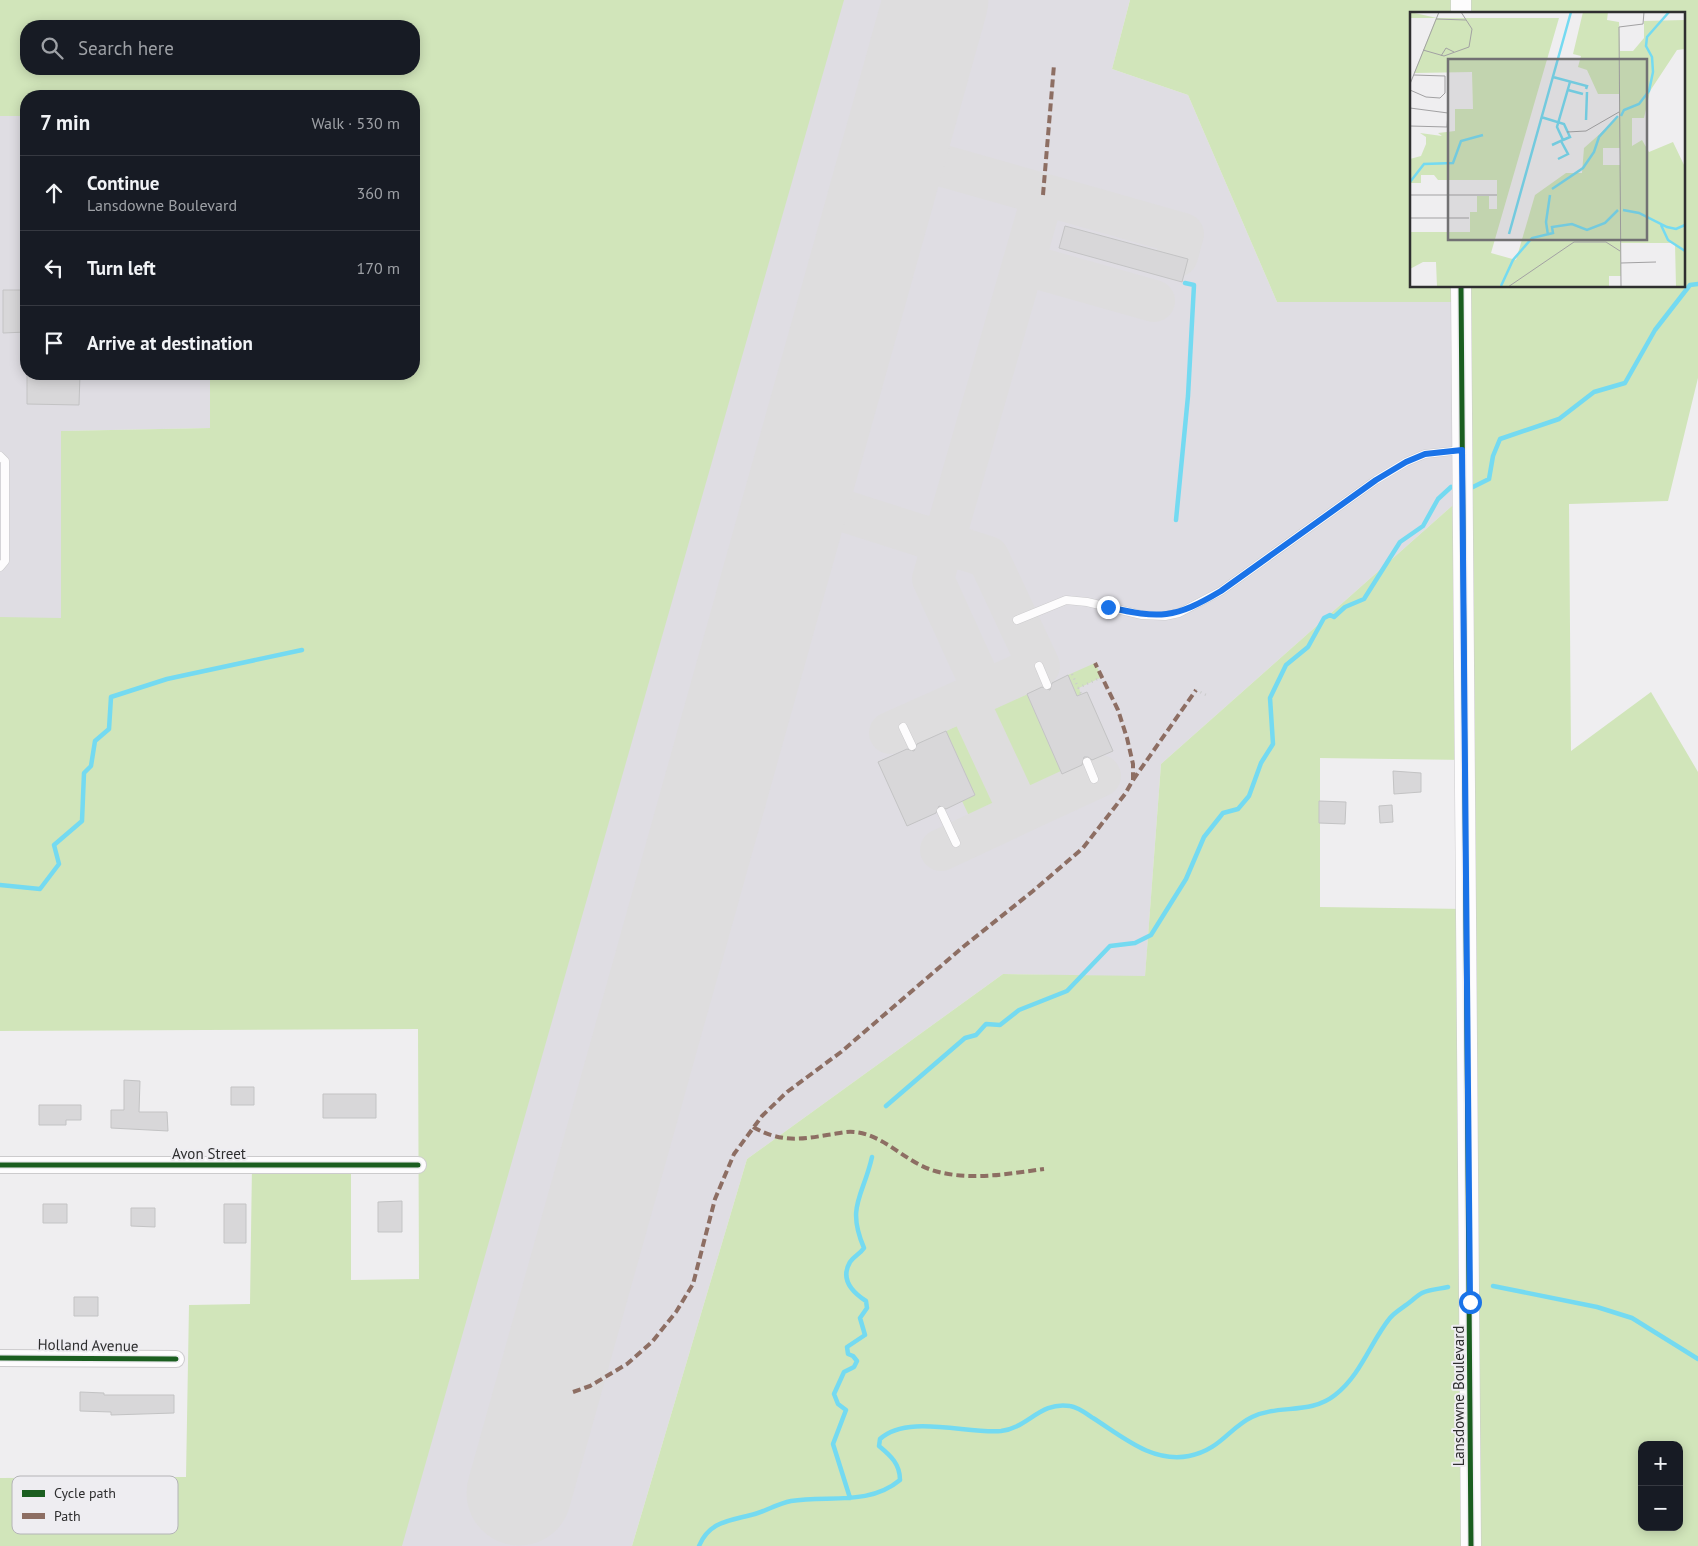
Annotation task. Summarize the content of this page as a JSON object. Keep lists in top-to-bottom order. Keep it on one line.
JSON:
{"streets":{"street":["Avon Street","Holland Avenue","Lansdowne Boulevard"]},"legend":["Cycle path","Path"],"page":{"search":"Search here","heading":["7 min","Walk · 530 m"],"list":[["Continue","Lansdowne Boulevard","360 m"],["Turn left","170 m"],"Arrive at destination"],"map_buttons":["+","−"]}}
